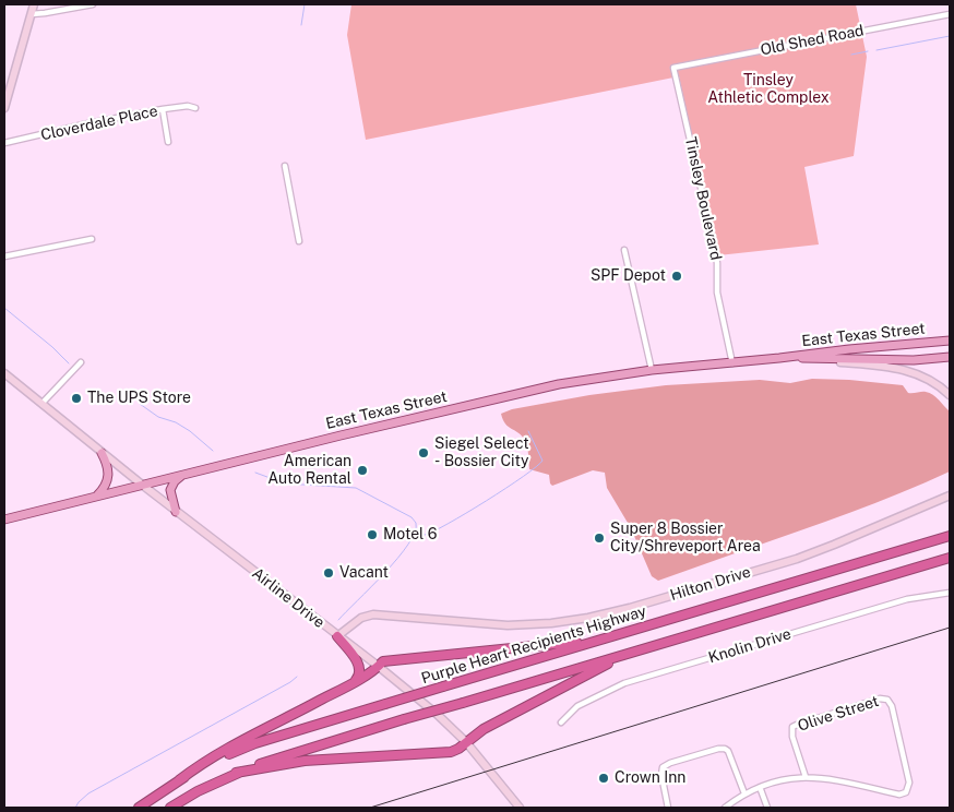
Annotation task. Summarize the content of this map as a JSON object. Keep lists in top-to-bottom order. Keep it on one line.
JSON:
{"streets":{"highway":["Purple Heart Recipients Highway"],"main road":["East Texas Street","Hilton Drive","Airline Drive"],"street":["Old Shed Road","Cloverdale Place","Tinsley Boulevard","Knolin Drive","Olive Street"]},"crossings":[["Old Shed Road","Tinsley Boulevard"],["Tinsley Boulevard","East Texas Street"],["East Texas Street","Airline Drive"],["Hilton Drive","Airline Drive"]],"parks":["Tinsley Athletic Complex"],"places":["SPF Depot","The UPS Store","Siegel Select - Bossier City","American Auto Rental","Motel 6","Super 8 Bossier City/Shreveport Area","Vacant","Crown Inn"]}
